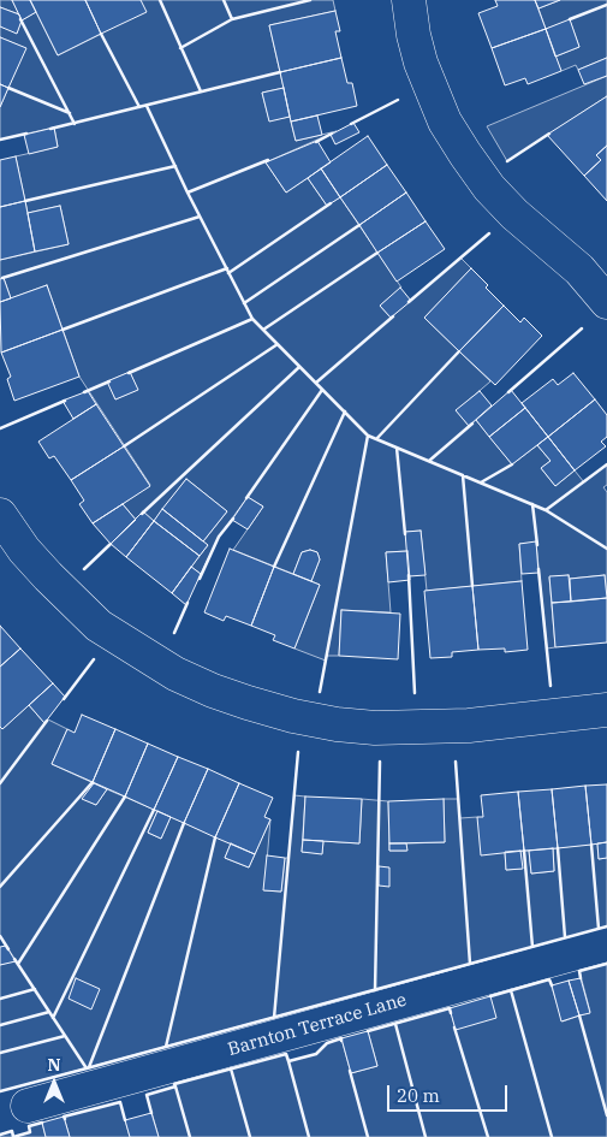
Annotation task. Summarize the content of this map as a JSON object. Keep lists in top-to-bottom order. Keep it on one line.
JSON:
{"streets":{"street":["Barnton Terrace Lane"]},"scale_bar":"20 m","north":"top"}
